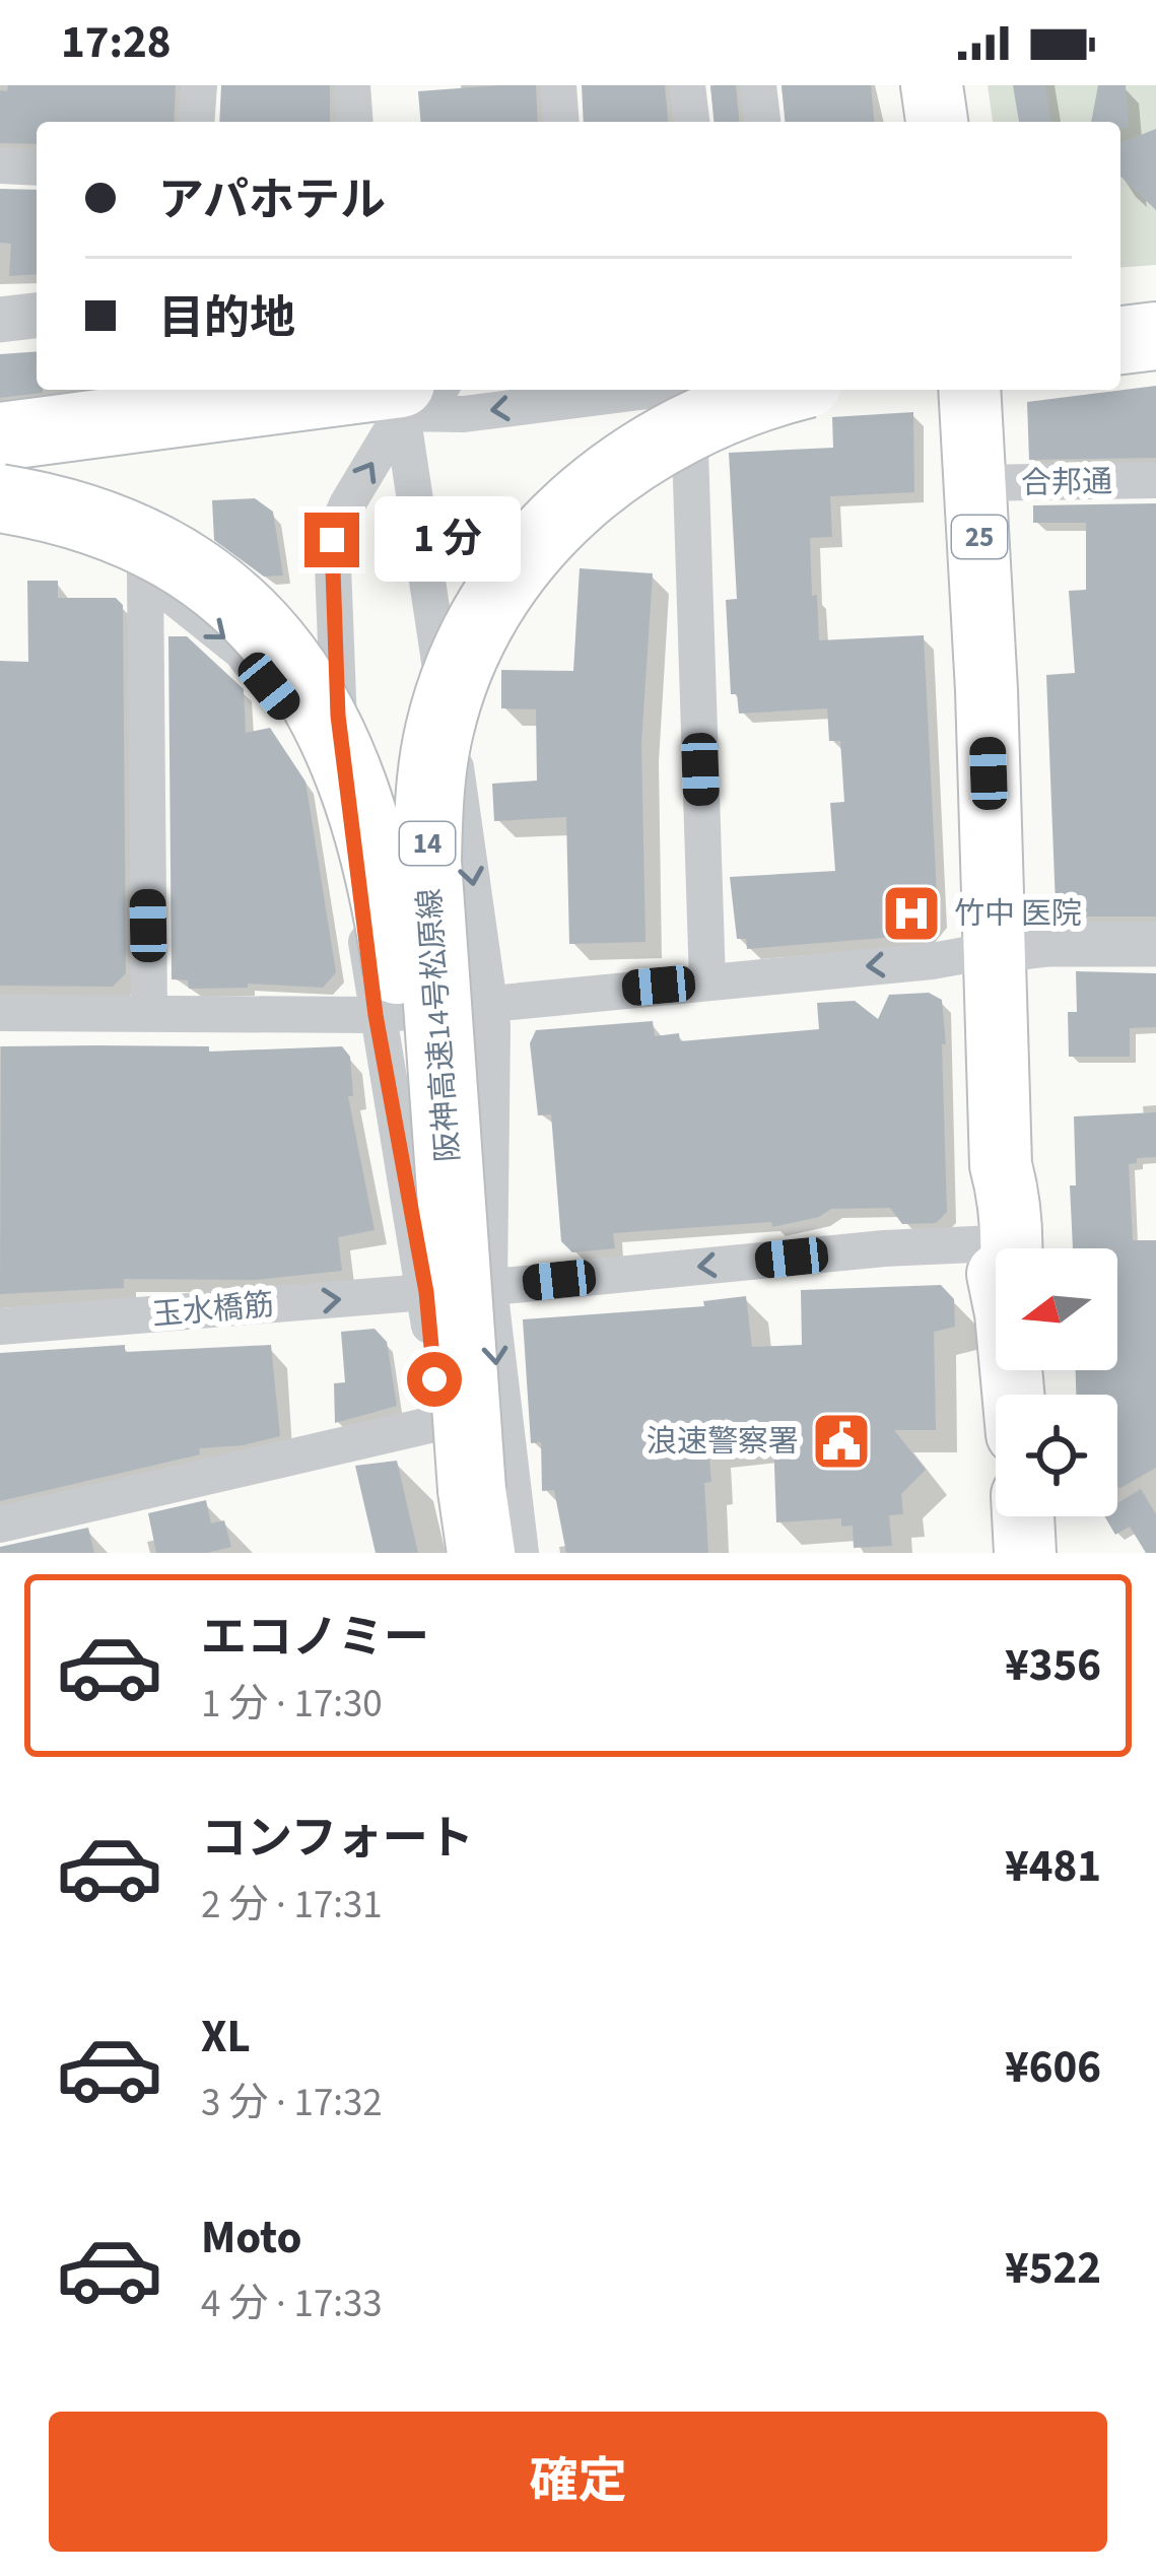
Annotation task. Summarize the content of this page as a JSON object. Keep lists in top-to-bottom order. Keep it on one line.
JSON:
{"streets":{"highway":["25","14","阪神高速14号松原線"],"street":["合邦通","玉水橋筋"]},"crossings":[["合邦通","25"]],"places":{"hospital":["竹中 医院"],"public building":["浪速警察署"]},"north":"left","page":{"status":"17:28","banner":["アパホテル","目的地"],"bubble":"1 分","list":[{"name":"エコノミー","note":"1 分 · 17:30","value":"¥356"},{"name":"コンフォート","note":"2 分 · 17:31","value":"¥481"},{"name":"XL","note":"3 分 · 17:32","value":"¥606"},{"name":"Moto","note":"4 分 · 17:33","value":"¥522"}],"buttons":"確定"}}
